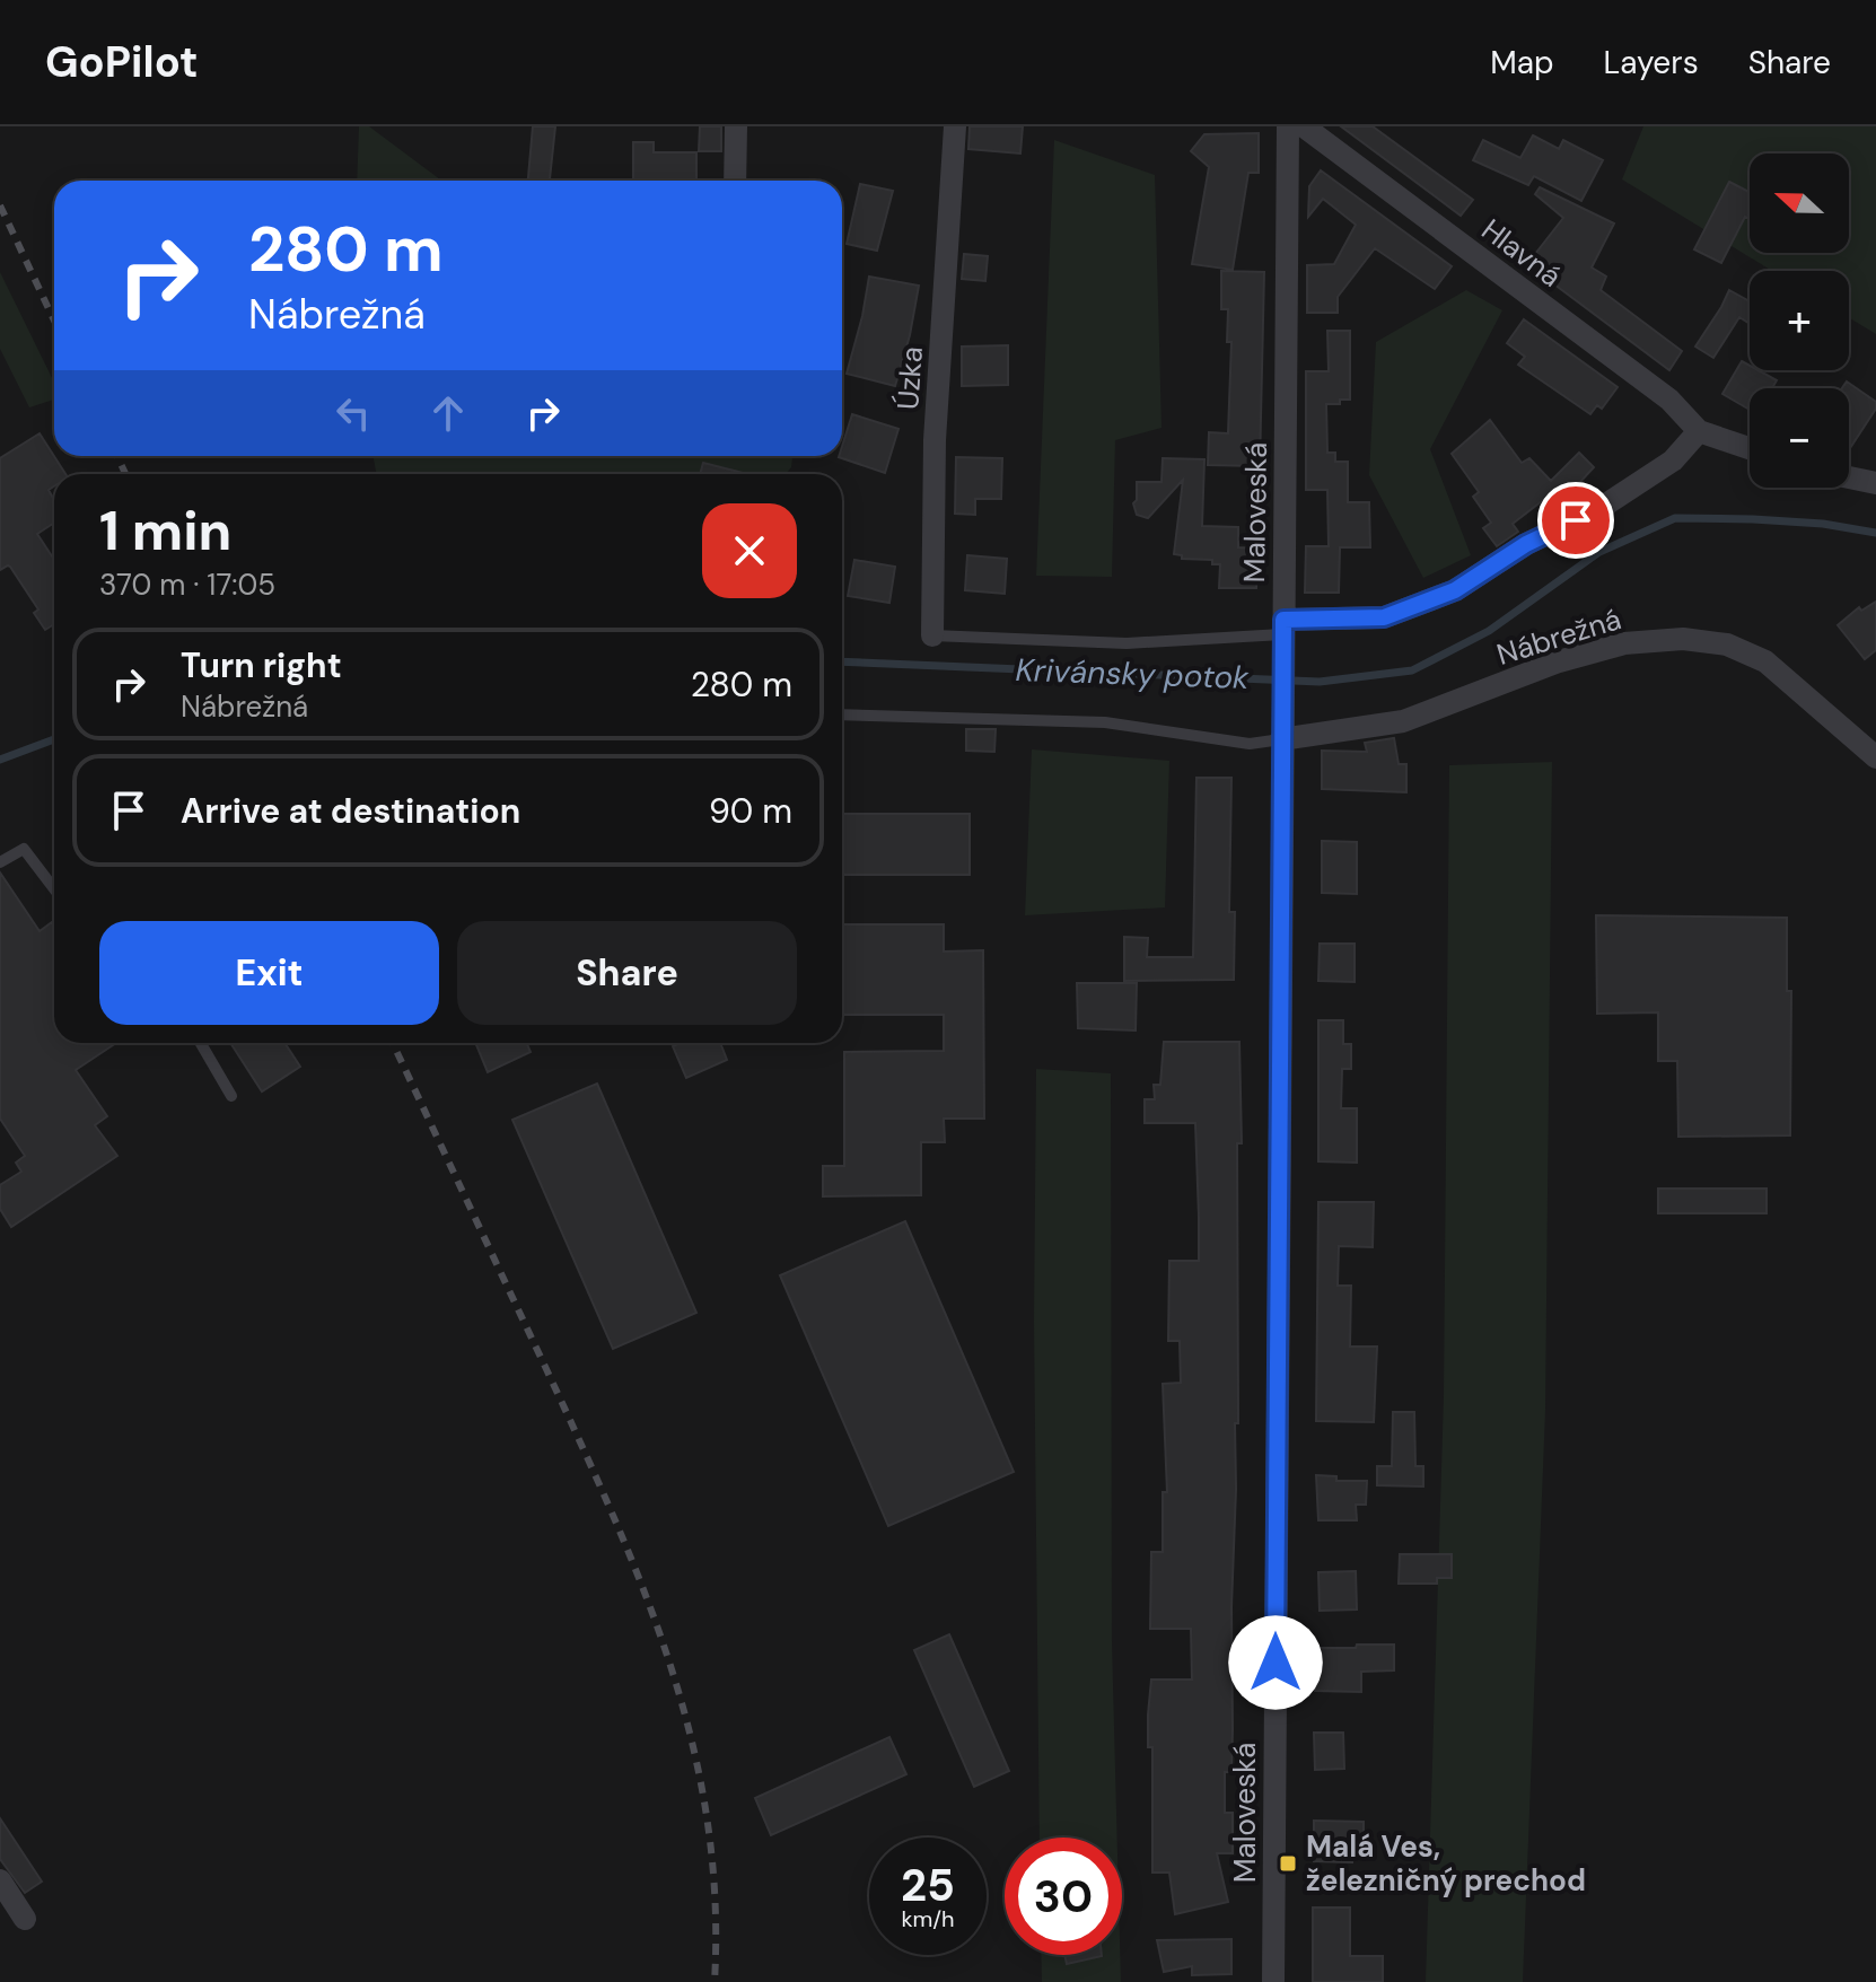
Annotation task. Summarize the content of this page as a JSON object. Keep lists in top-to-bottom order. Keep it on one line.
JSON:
{"streets":{"street":["Hlavná","Úzka","Maloveská","Nábrežná"]},"crossings":[["Maloveská","Nábrežná"]],"water":["Krivánsky potok"],"places":{"transit":["Malá Ves, železničný prechod"]},"north":"left","page":{"header":"GoPilot","nav":["Map","Layers","Share"],"map_buttons":["+","−"],"turn":["280 m","Nábrežná"],"heading":["1 min","370 m · 17:05"],"list":[{"name":"Turn right","note":"Nábrežná","value":"280 m"},{"name":"Arrive at destination","value":"90 m"}],"buttons":["Exit","Share"],"speed":"25 km/h","limit":"30"}}
